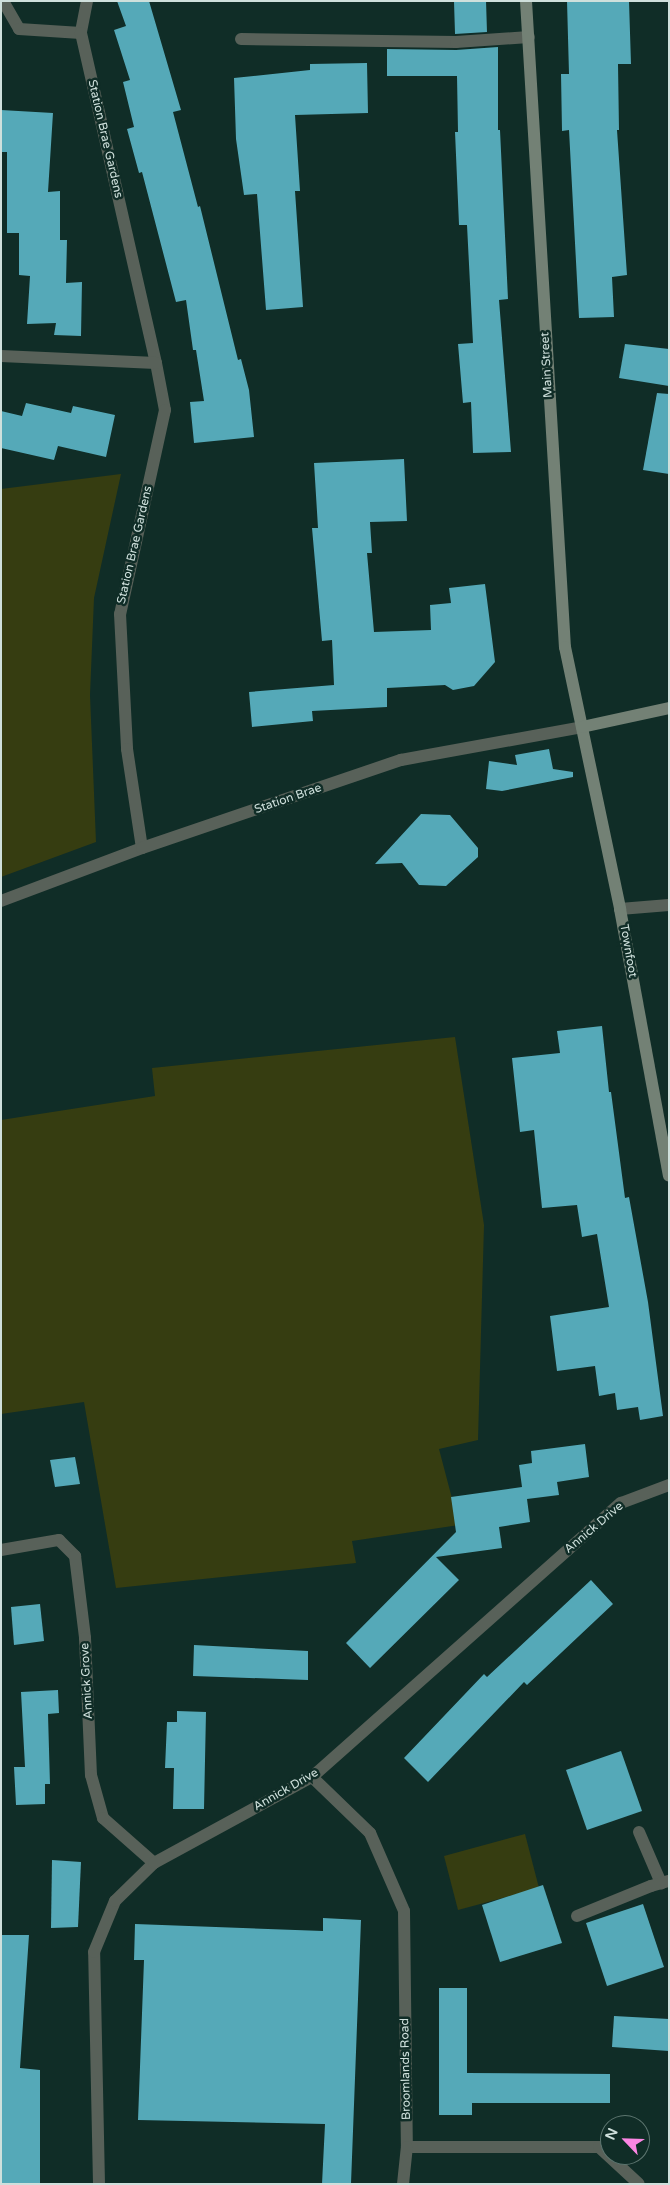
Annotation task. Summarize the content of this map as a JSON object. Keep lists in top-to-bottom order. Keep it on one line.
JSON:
{"streets":{"main road":["Main Street","Townfoot"],"street":["Station Brae Gardens","Station Brae","Annick Drive","Annick Grove","Broomlands Road"]},"crossings":[["Station Brae Gardens","Station Brae"],["Main Street","Station Brae"],["Main Street","Townfoot"],["Station Brae","Townfoot"],["Annick Drive","Annick Grove"],["Annick Drive","Broomlands Road"]],"north":"top left"}
